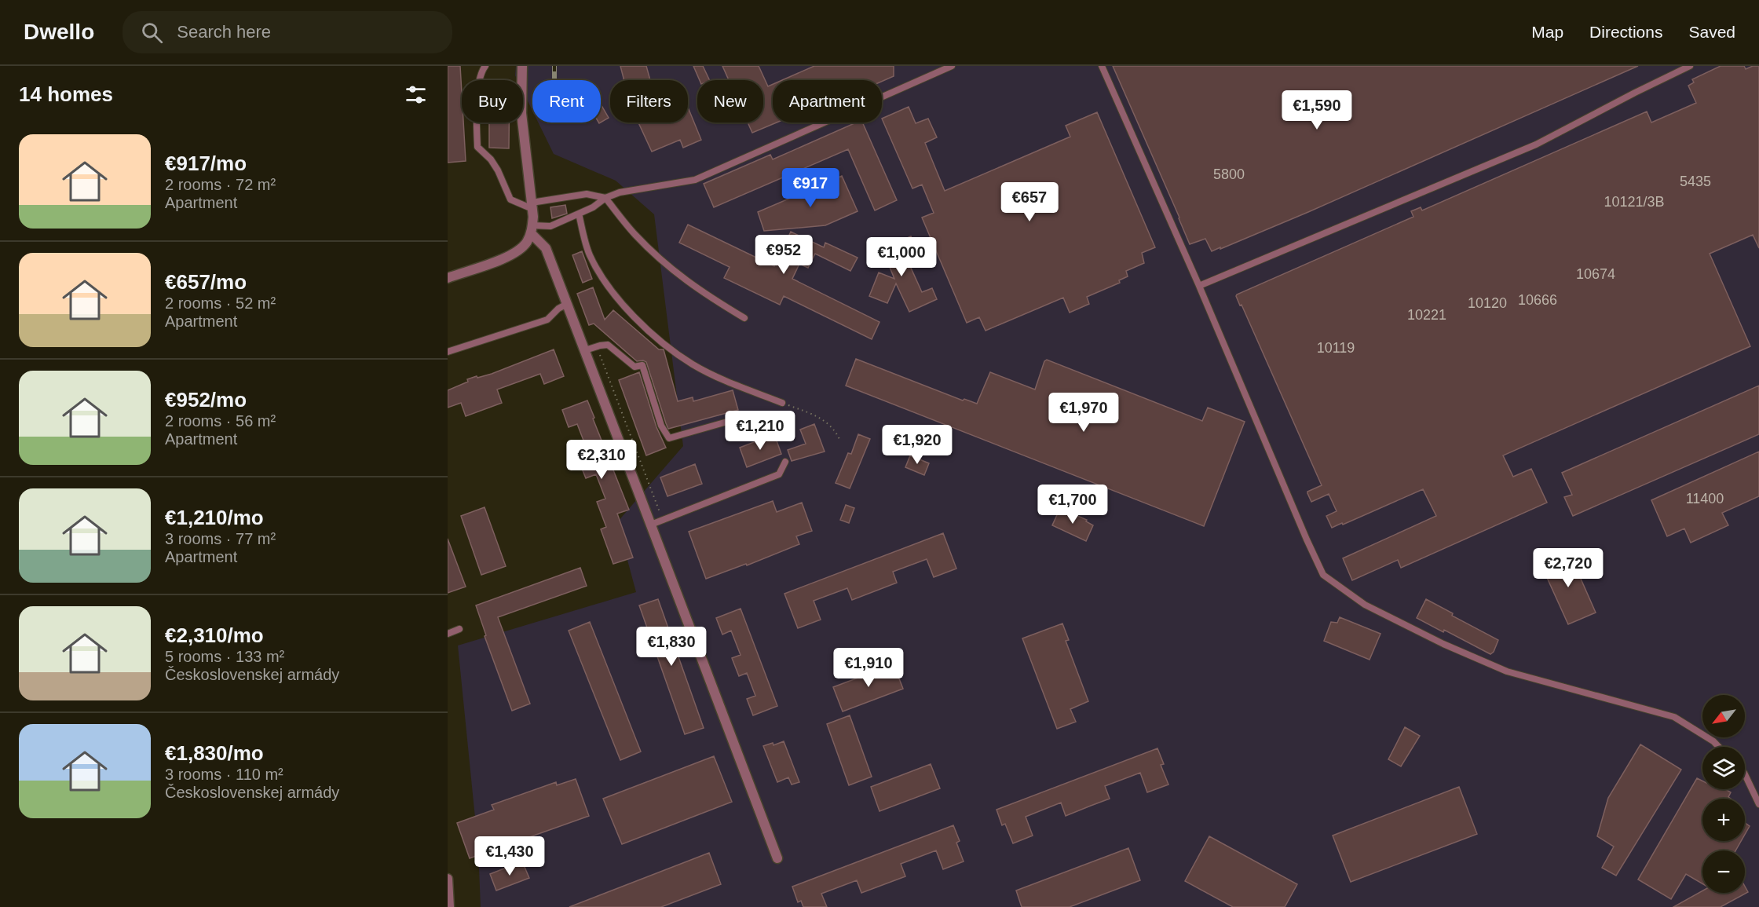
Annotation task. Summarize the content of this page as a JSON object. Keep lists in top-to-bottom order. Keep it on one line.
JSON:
{"house_numbers":["5800","5435","10121/3B","10674","10666","10120","10221","10119","11400"],"north":"bottom left","page":{"header":"Dwello","search":"Search here","nav":["Map","Directions","Saved"],"heading":"14 homes","chip":["Buy","Rent","Filters","New","Apartment"],"price":["€1,590","€917","€657","€952","€1,000","€1,970","€1,210","€1,920","€2,310","€1,700","€2,720","€1,830","€1,910","€1,430"],"list":[{"name":"€917/mo","note":"2 rooms · 72 m² · Apartment"},{"name":"€657/mo","note":"2 rooms · 52 m² · Apartment"},{"name":"€952/mo","note":"2 rooms · 56 m² · Apartment"},{"name":"€1,210/mo","note":"3 rooms · 77 m² · Apartment"},{"name":"€2,310/mo","note":"5 rooms · 133 m² · Československej armády"},{"name":"€1,830/mo","note":"3 rooms · 110 m² · Československej armády"}],"map_buttons":["+","−"]}}
